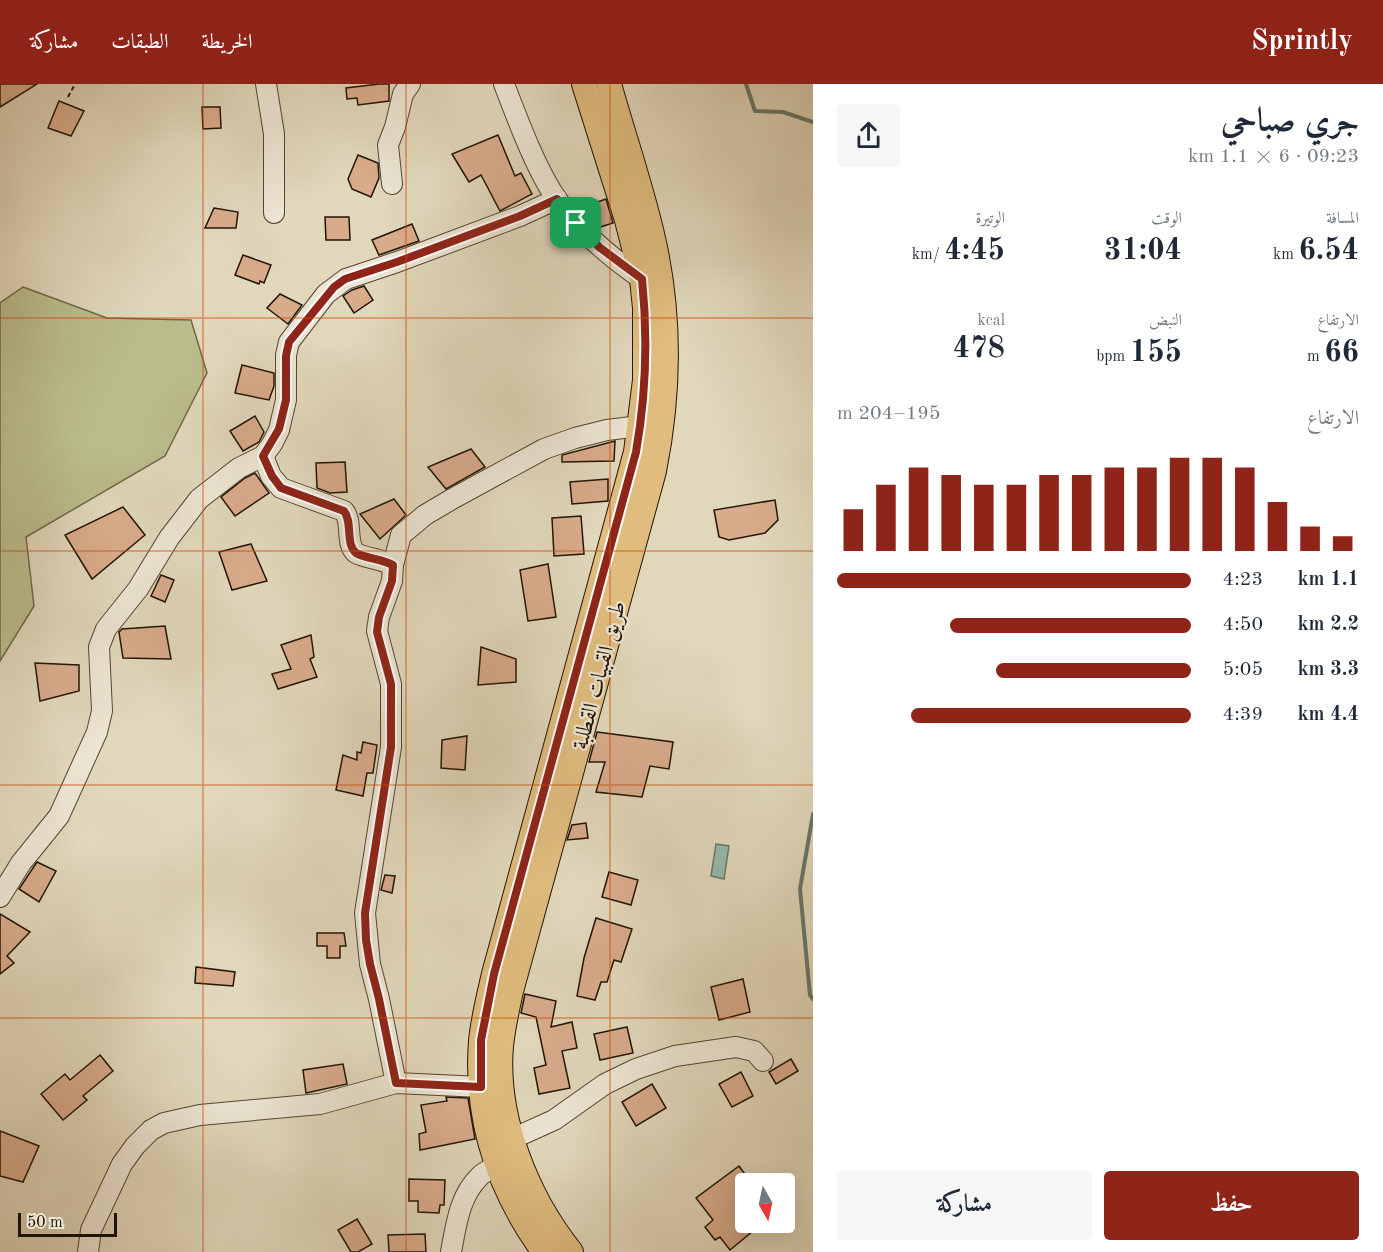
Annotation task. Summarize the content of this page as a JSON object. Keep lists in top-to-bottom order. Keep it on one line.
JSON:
{"streets":{"main road":["طريق القبيات القطلبة"]},"scale_bar":"50 m","north":"bottom","page":{"header":"Sprintly","nav":["الخريطة","الطبقات","مشاركة"],"heading":["جري صباحي","09:23 · 6 × 1.1 km"],"stats":[["المسافة","6.54 km"],["الوقت","31:04"],["الوتيرة","4:45 /km"],["الارتفاع","66 m"],["النبض","155 bpm"],["kcal","478"]],"chart":["الارتفاع","195–204 m"],"list":[{"name":"1.1 km","note":"4:23"},{"name":"2.2 km","note":"4:50"},{"name":"3.3 km","note":"5:05"},{"name":"4.4 km","note":"4:39"}],"buttons":["حفظ","مشاركة"],"scale":"50 m"}}
